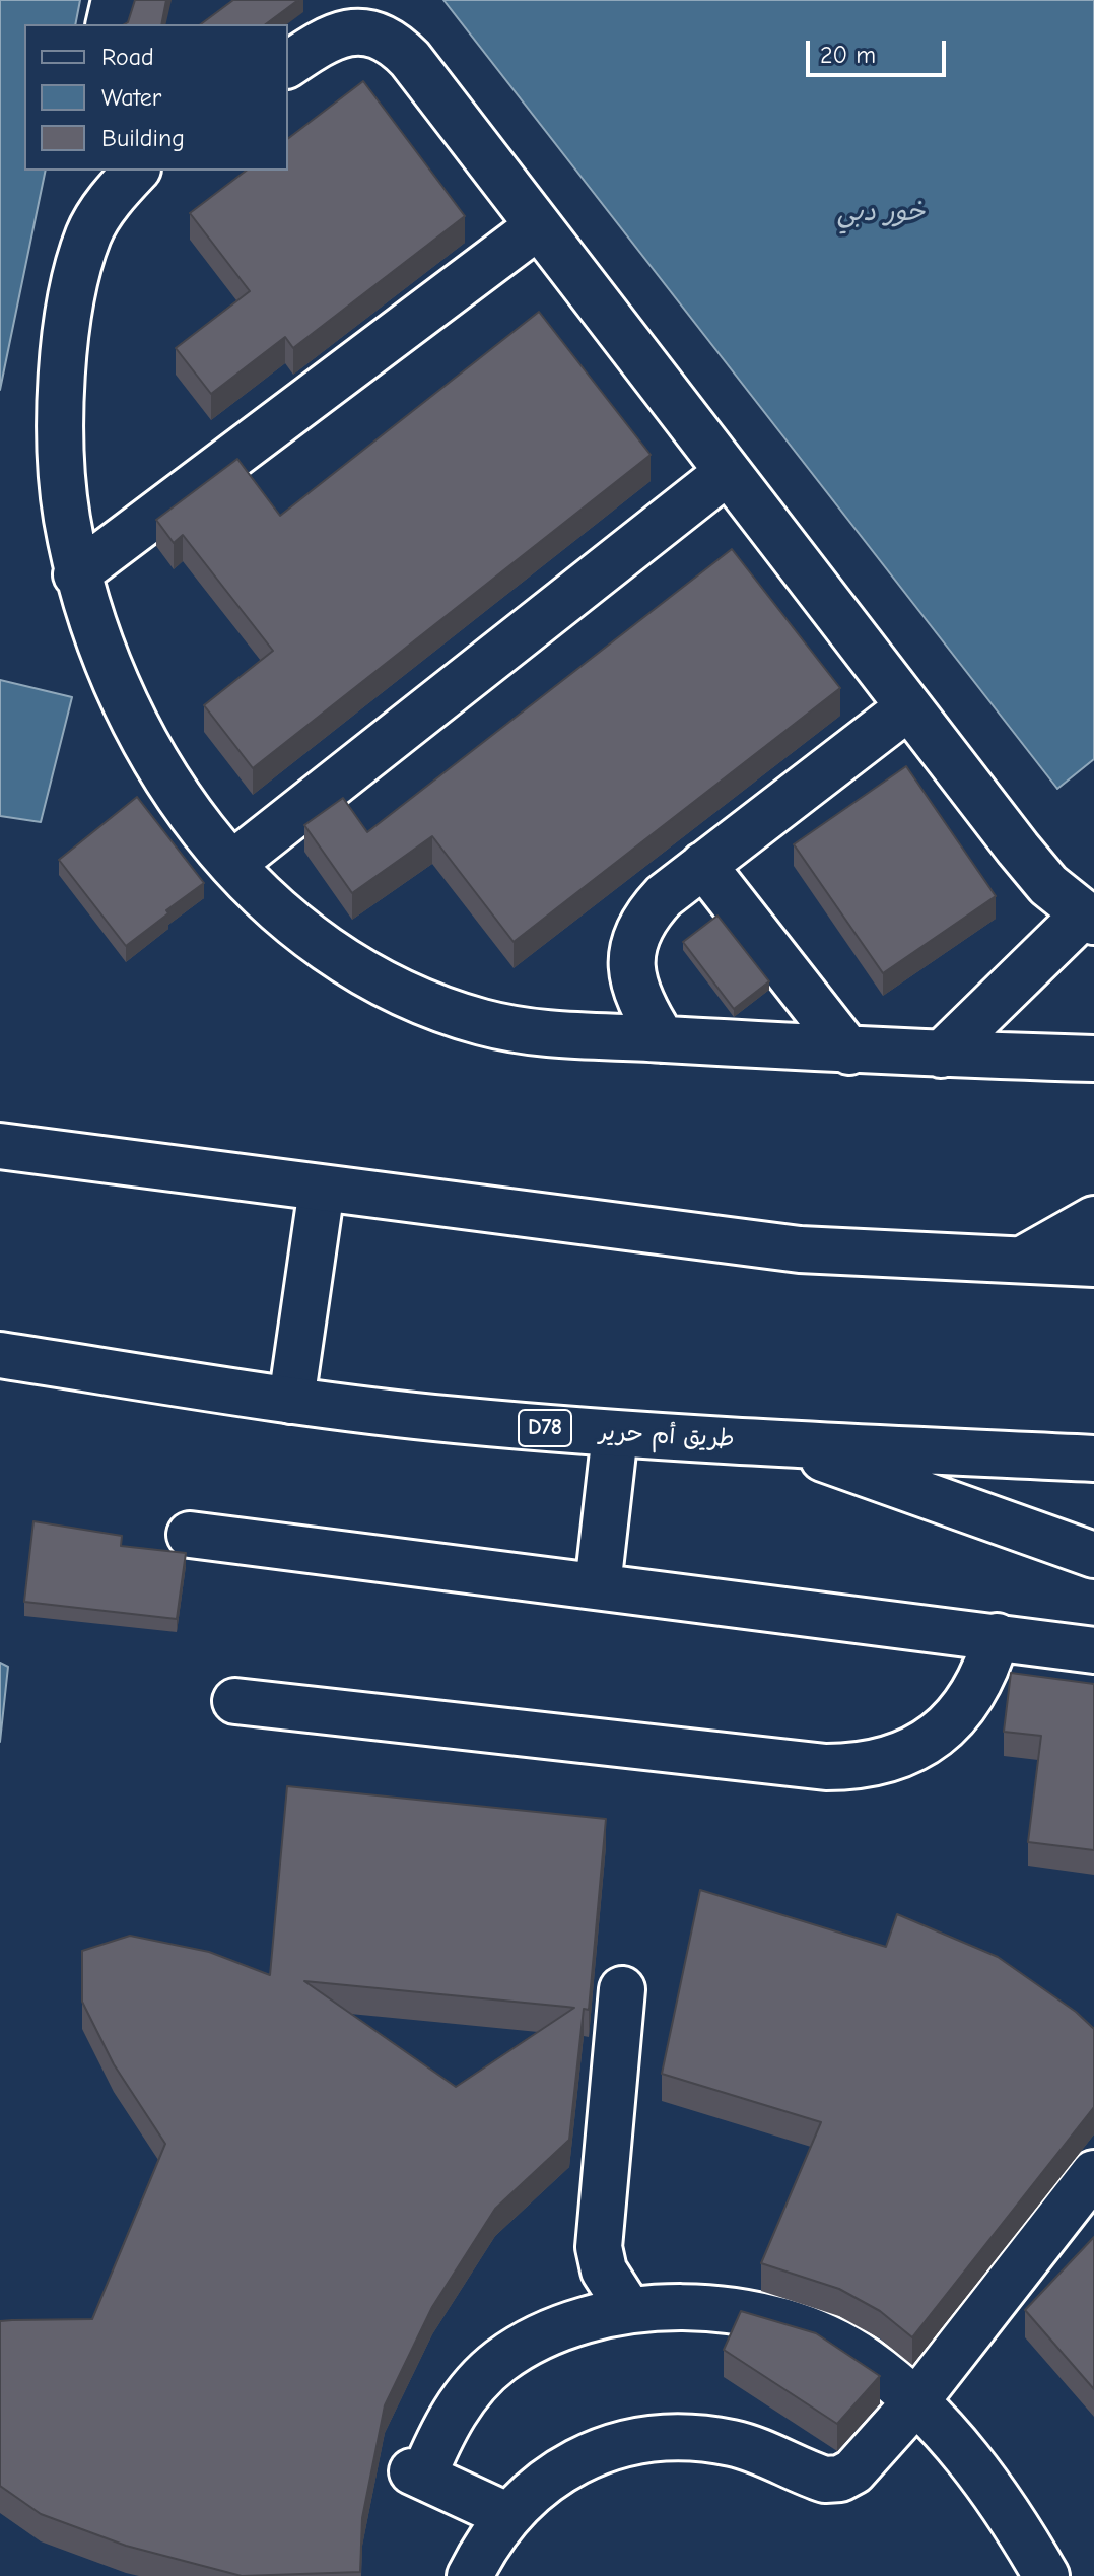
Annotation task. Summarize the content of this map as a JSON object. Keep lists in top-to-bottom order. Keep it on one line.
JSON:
{"streets":{"main road":["D78","طريق أم حرير"]},"water":["خور دبي"],"legend":["Road","Water","Building"],"scale_bar":"20 m"}
